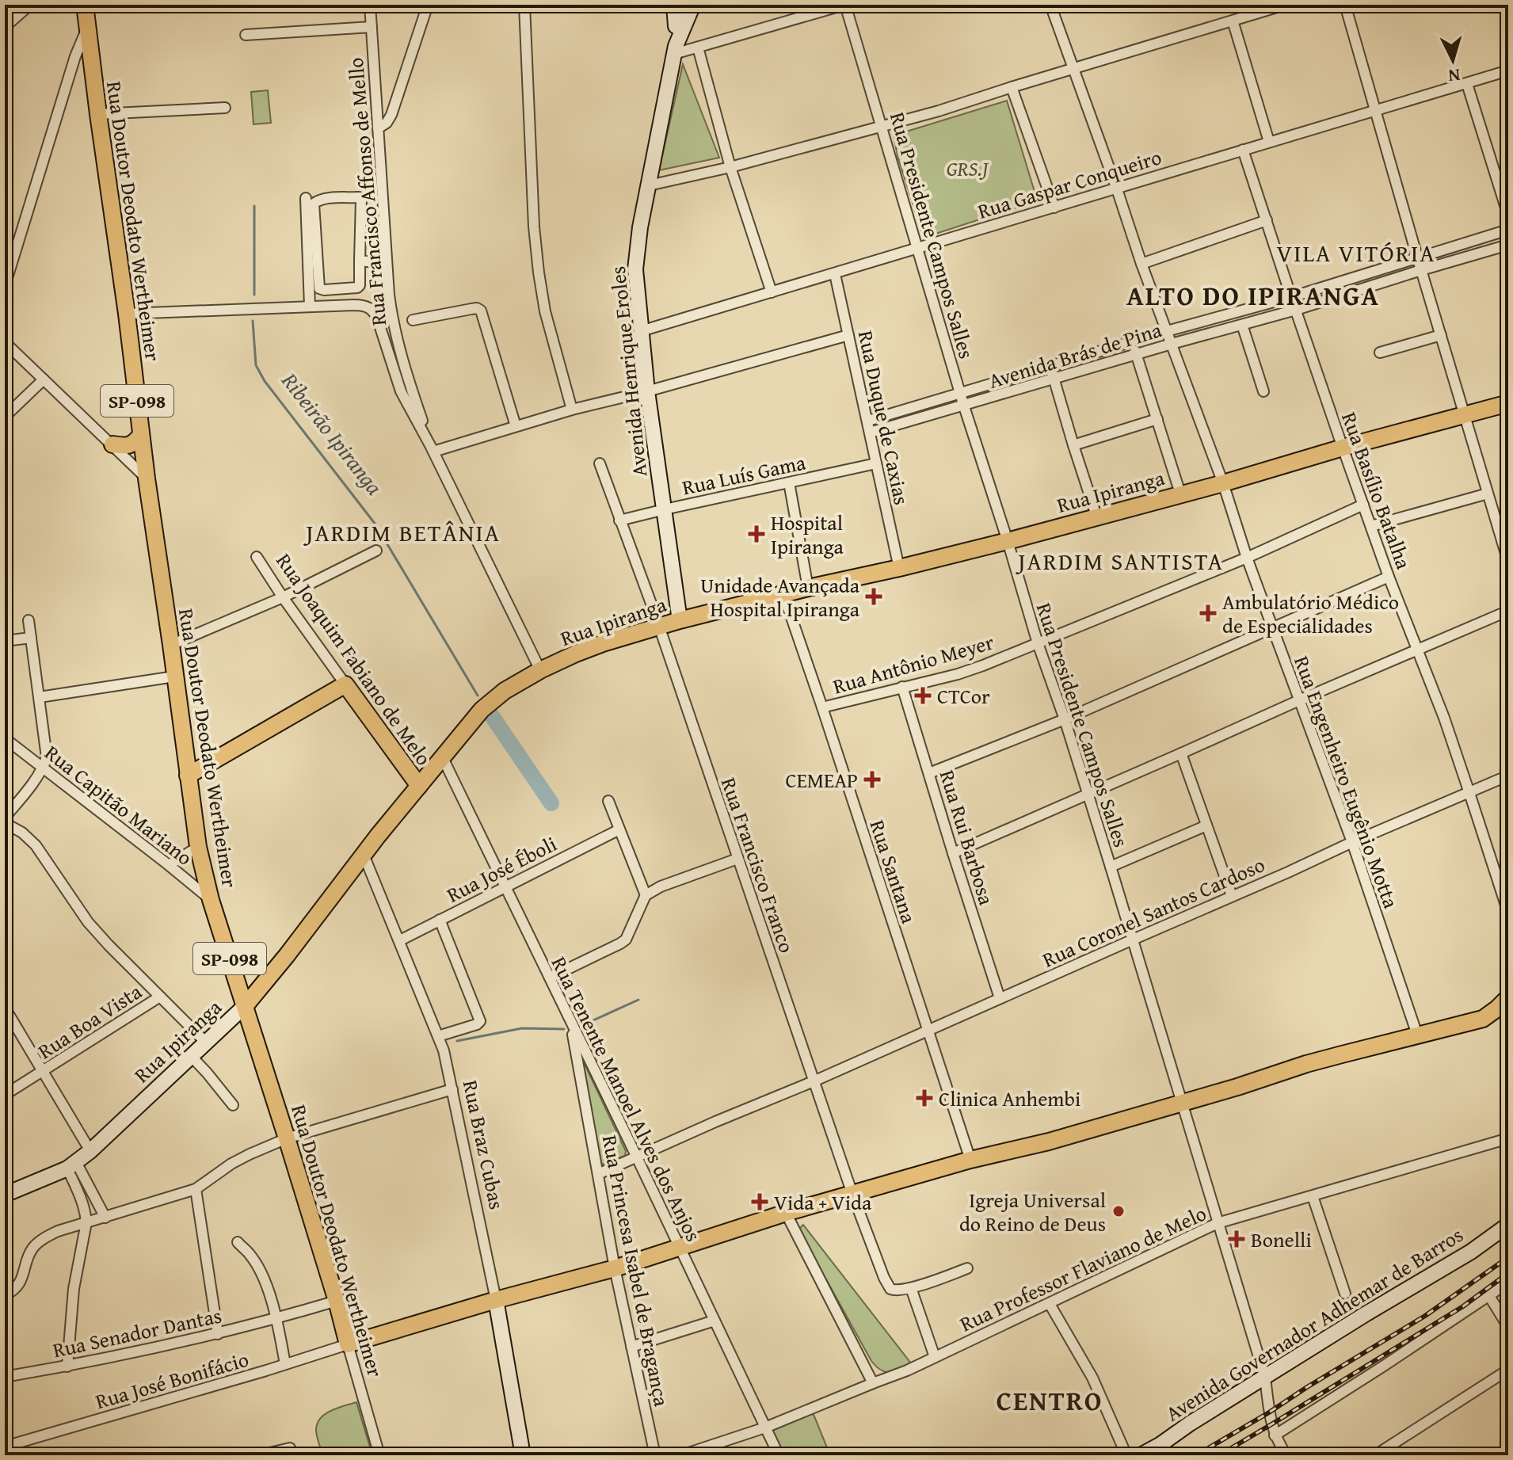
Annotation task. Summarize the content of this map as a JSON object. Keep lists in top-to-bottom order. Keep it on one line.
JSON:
{"streets":{"main road":["Rua Doutor Deodato Wertheimer","Avenida Henrique Eroles","SP-098","Rua Ipiranga","Rua Joaquim Fabiano de Melo","Rua Braz Cubas","Avenida Governador Adhemar de Barros"],"street":["Rua Gaspar Conqueiro","Rua Francisco Affonso de Mello","Rua Presidente Campos Salles","Avenida Brás de Pina","Rua Duque de Caxias","Rua Luís Gama","Rua Basílio Batalha","Rua Antônio Meyer","Rua Engenheiro Eugênio Motta","Rua Capitão Mariano","Rua Rui Barbosa","Rua Francisco Franco","Rua José Éboli","Rua Santana","Rua Coronel Santos Cardoso","Rua Boa Vista","Rua Tenente Manoel Alves dos Anjos","Rua Professor Flaviano de Melo","Rua Princesa Isabel de Bragança","Rua Senador Dantas","Rua José Bonifácio"]},"crossings":[["Rua Gaspar Conqueiro","Rua Presidente Campos Salles"],["Rua Gaspar Conqueiro","Avenida Henrique Eroles"],["Rua Gaspar Conqueiro","Rua Duque de Caxias"],["Rua Gaspar Conqueiro","Rua Basílio Batalha"],["Rua Gaspar Conqueiro","Rua Engenheiro Eugênio Motta"],["Rua Doutor Deodato Wertheimer","SP-098"],["Rua Doutor Deodato Wertheimer","Rua Ipiranga"],["Rua Doutor Deodato Wertheimer","Rua Capitão Mariano"],["Rua Doutor Deodato Wertheimer","Rua Senador Dantas"],["Rua Doutor Deodato Wertheimer","Rua José Bonifácio"],["Rua Presidente Campos Salles","Avenida Brás de Pina"],["Rua Presidente Campos Salles","Rua Ipiranga"],["Rua Presidente Campos Salles","Rua Antônio Meyer"],["Rua Presidente Campos Salles","Rua Coronel Santos Cardoso"],["Rua Presidente Campos Salles","Rua Professor Flaviano de Melo"],["Rua Presidente Campos Salles","Avenida Governador Adhemar de Barros"],["Avenida Brás de Pina","Rua Duque de Caxias"],["Avenida Brás de Pina","Rua Basílio Batalha"],["Avenida Brás de Pina","Rua Engenheiro Eugênio Motta"],["Avenida Henrique Eroles","Rua Luís Gama"],["Avenida Henrique Eroles","Rua Ipiranga"],["Rua Duque de Caxias","Rua Luís Gama"],["Rua Duque de Caxias","Rua Ipiranga"],["Rua Luís Gama","Rua Francisco Franco"],["Rua Basílio Batalha","Rua Ipiranga"],["Rua Basílio Batalha","Rua Antônio Meyer"],["Rua Basílio Batalha","Rua Coronel Santos Cardoso"],["Rua Ipiranga","Rua Joaquim Fabiano de Melo"],["Rua Ipiranga","Rua Engenheiro Eugênio Motta"],["Rua Ipiranga","Rua Francisco Franco"],["Rua Ipiranga","Rua Santana"],["Rua Ipiranga","Rua Tenente Manoel Alves dos Anjos"],["Rua Ipiranga","Rua Braz Cubas"],["Rua Antônio Meyer","Rua Engenheiro Eugênio Motta"],["Rua Antônio Meyer","Rua Rui Barbosa"],["Rua Antônio Meyer","Rua Santana"],["Rua Engenheiro Eugênio Motta","Rua Coronel Santos Cardoso"],["Rua Rui Barbosa","Rua Coronel Santos Cardoso"],["Rua Francisco Franco","Rua Coronel Santos Cardoso"],["Rua José Éboli","Rua Tenente Manoel Alves dos Anjos"],["Rua José Éboli","Rua Braz Cubas"],["Rua Santana","Rua Coronel Santos Cardoso"],["Rua Coronel Santos Cardoso","Rua Tenente Manoel Alves dos Anjos"],["Rua Coronel Santos Cardoso","Rua Princesa Isabel de Bragança"],["Rua Tenente Manoel Alves dos Anjos","Rua Professor Flaviano de Melo"],["Rua Tenente Manoel Alves dos Anjos","Rua Princesa Isabel de Bragança"]],"districts":["VILA VITÓRIA","ALTO DO IPIRANGA","JARDIM BETÂNIA","JARDIM SANTISTA","CENTRO"],"water":["Ribeirão Ipiranga"],"parks":["GRS.J"],"places":{"health":["Hospital Ipiranga","Unidade Avançada Hospital Ipiranga","Ambulatório Médico de Especialidades","CTCor","CEMEAP","Clinica Anhembi","Vida + Vida","Bonelli"],"other":["Igreja Universal do Reino de Deus"]},"north":"bottom"}
